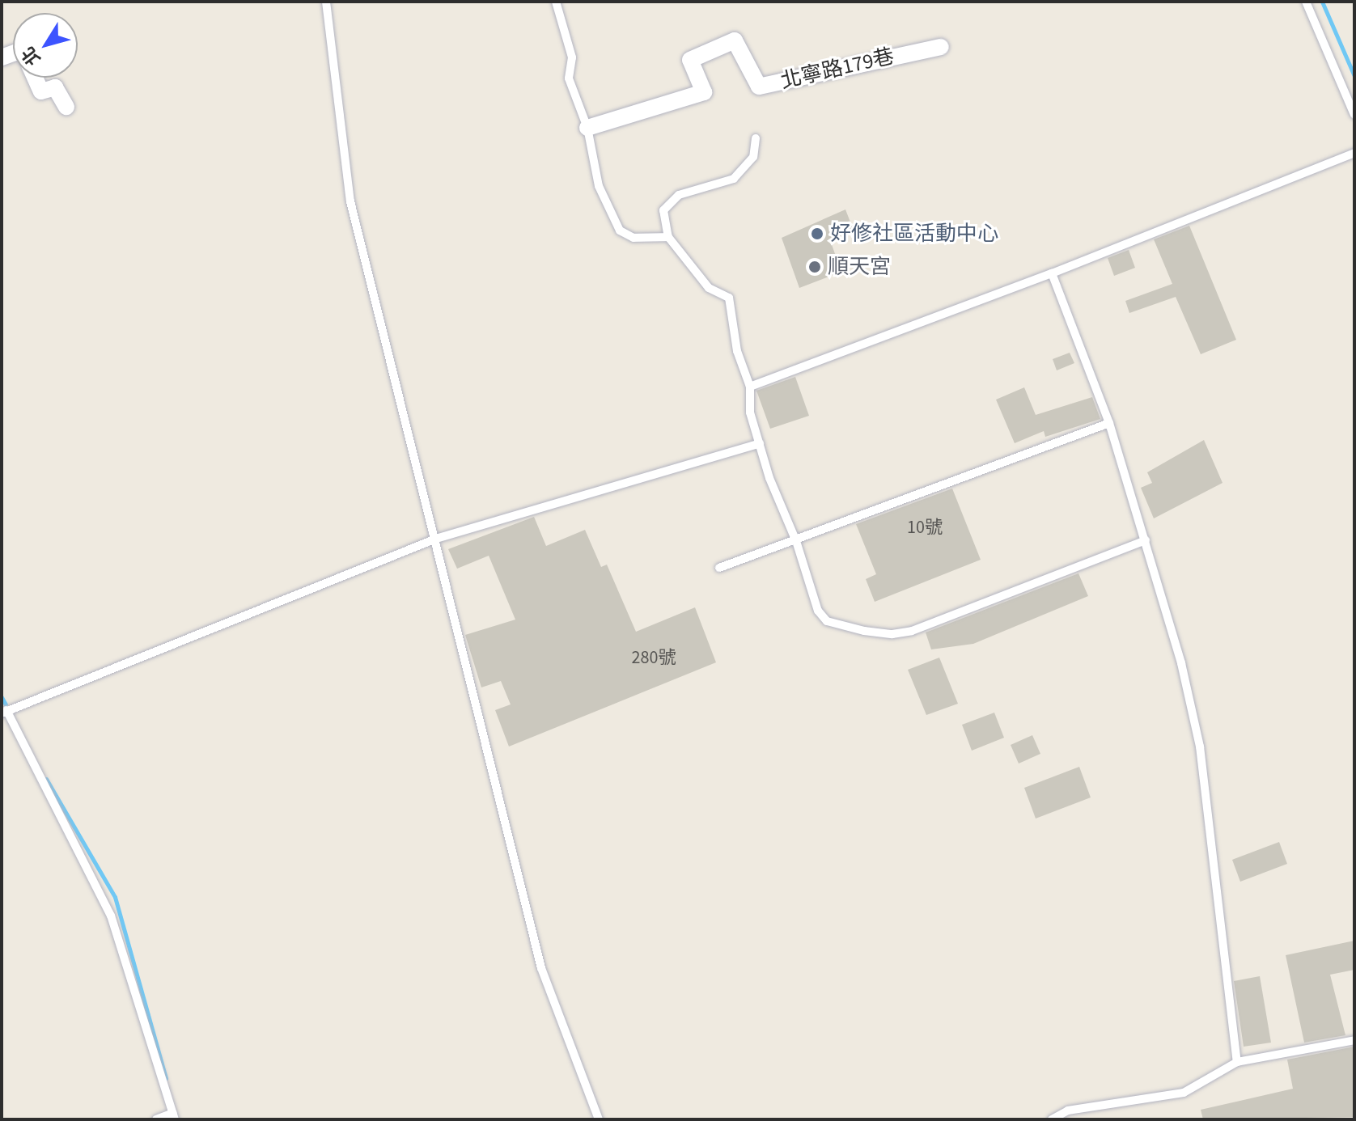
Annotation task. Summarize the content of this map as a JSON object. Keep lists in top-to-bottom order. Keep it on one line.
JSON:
{"streets":{"street":["北寧路179巷"]},"places":["好修社區活動中心","順天宮"],"house_numbers":["10號","280號"],"north":"bottom left"}
